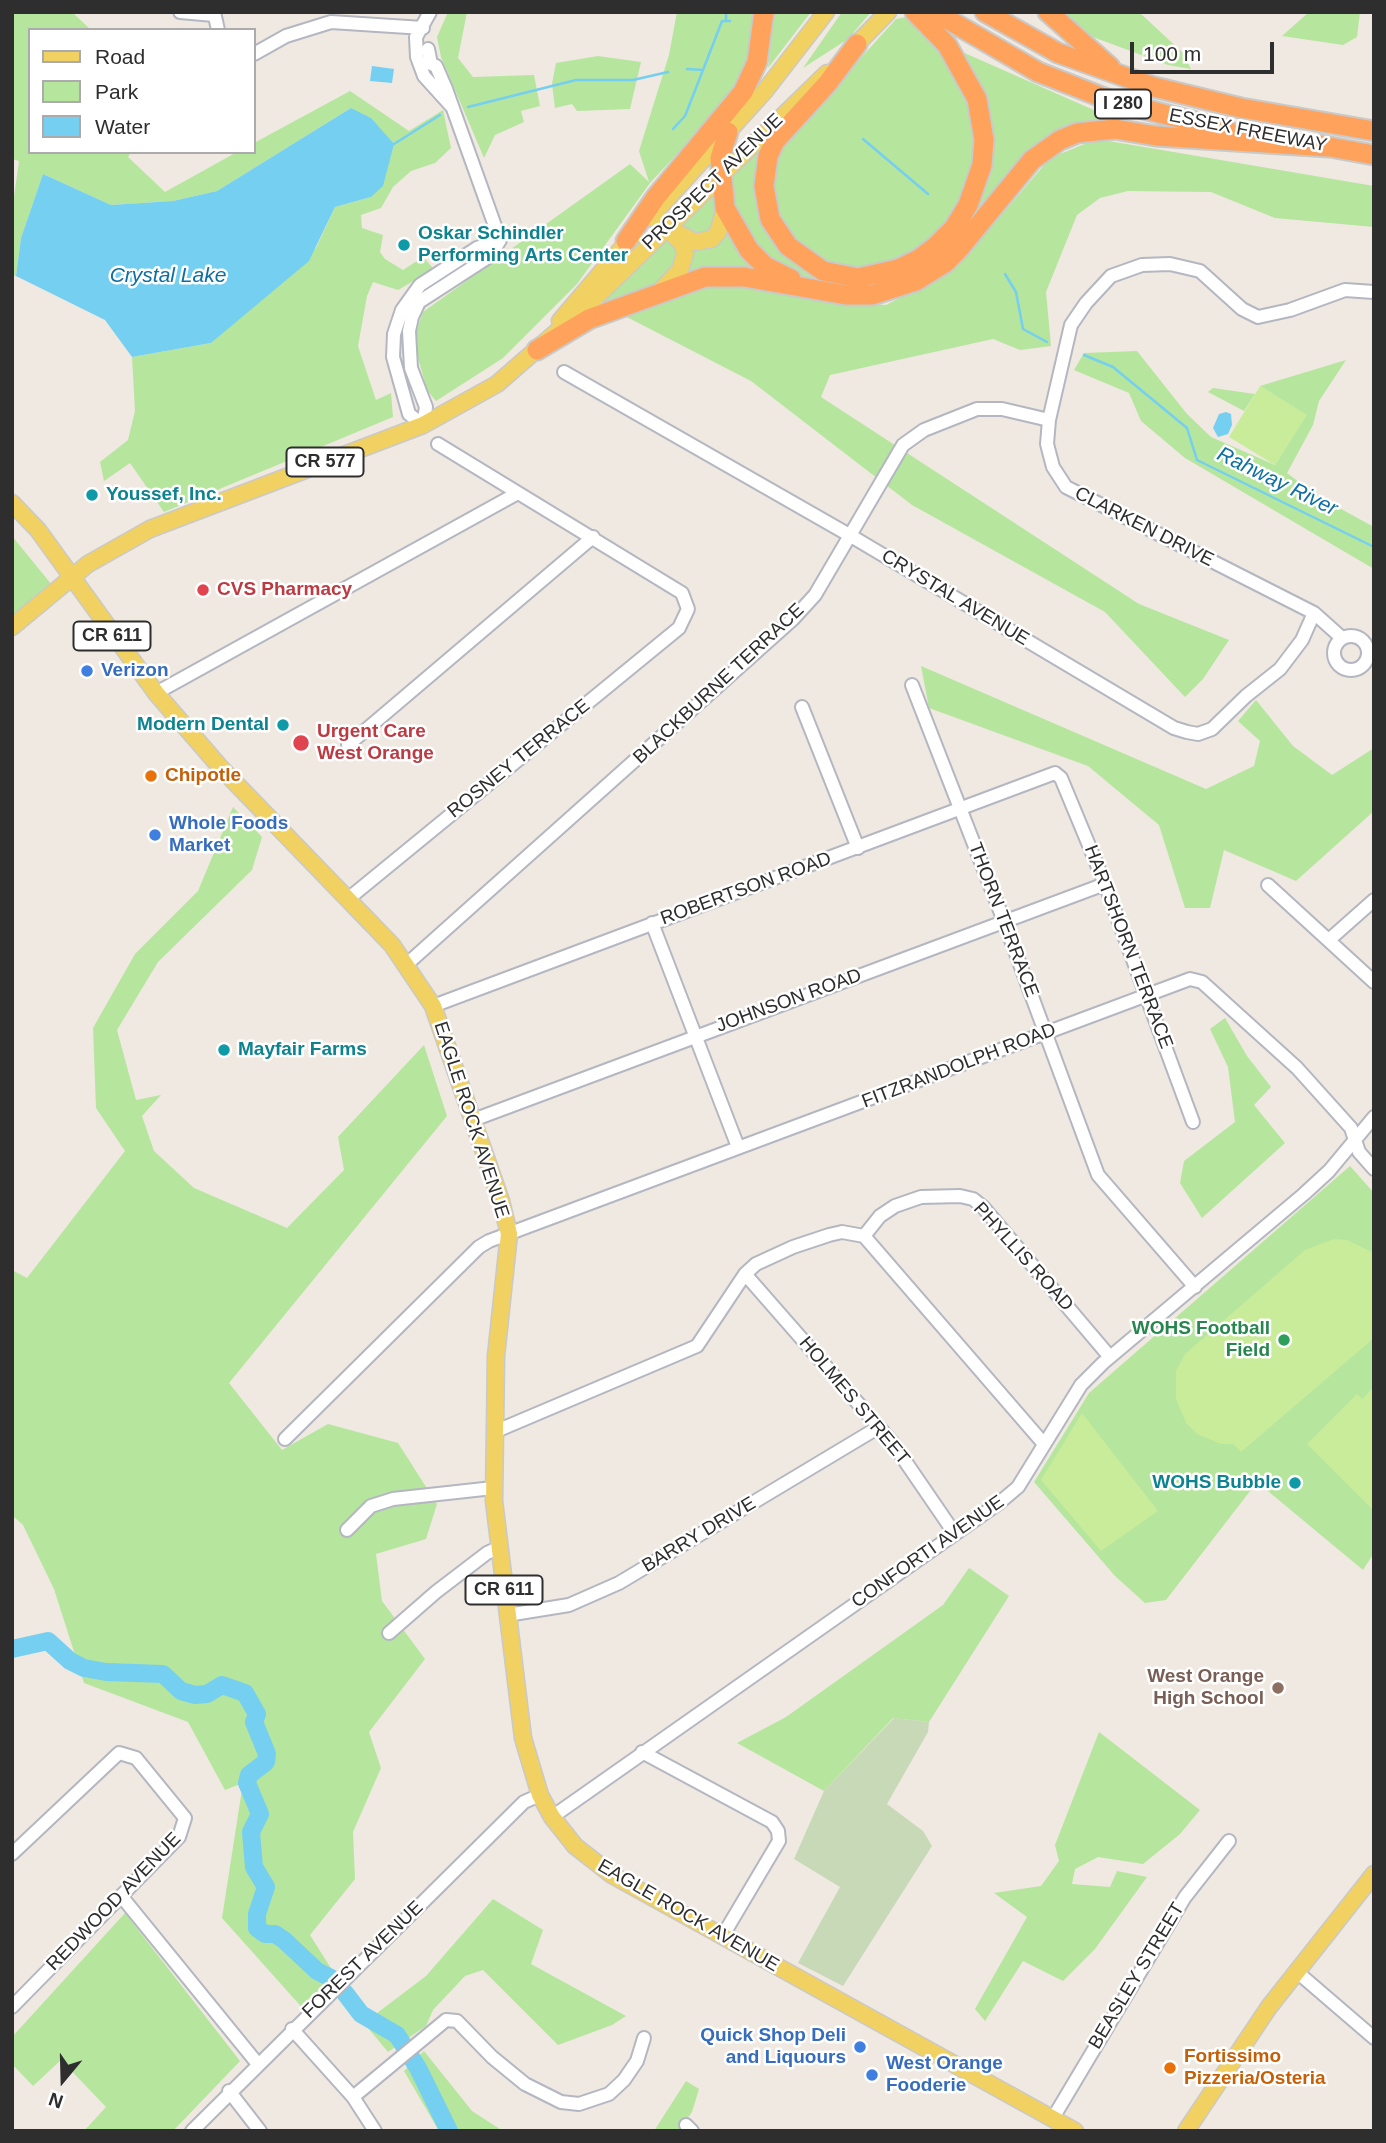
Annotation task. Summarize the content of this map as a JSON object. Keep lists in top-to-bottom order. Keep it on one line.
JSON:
{"streets":{"highway":["I 280","ESSEX FREEWAY"],"main road":["PROSPECT AVENUE","CR 577","CR 611","EAGLE ROCK AVENUE"],"street":["CLARKEN DRIVE","CRYSTAL AVENUE","BLACKBURNE TERRACE","ROSNEY TERRACE","ROBERTSON ROAD","THORN TERRACE","HARTSHORN TERRACE","JOHNSON ROAD","FITZRANDOLPH ROAD","PHYLLIS ROAD","HOLMES STREET","BARRY DRIVE","CONFORTI AVENUE","REDWOOD AVENUE","FOREST AVENUE","BEASLEY STREET"]},"crossings":[["PROSPECT AVENUE","EAGLE ROCK AVENUE"],["CLARKEN DRIVE","CRYSTAL AVENUE"],["CLARKEN DRIVE","BLACKBURNE TERRACE"],["CRYSTAL AVENUE","BLACKBURNE TERRACE"],["BLACKBURNE TERRACE","EAGLE ROCK AVENUE"],["ROSNEY TERRACE","EAGLE ROCK AVENUE"],["ROBERTSON ROAD","THORN TERRACE"],["ROBERTSON ROAD","HARTSHORN TERRACE"],["ROBERTSON ROAD","EAGLE ROCK AVENUE"],["THORN TERRACE","JOHNSON ROAD"],["THORN TERRACE","FITZRANDOLPH ROAD"],["THORN TERRACE","CONFORTI AVENUE"],["HARTSHORN TERRACE","JOHNSON ROAD"],["HARTSHORN TERRACE","FITZRANDOLPH ROAD"],["JOHNSON ROAD","EAGLE ROCK AVENUE"],["FITZRANDOLPH ROAD","EAGLE ROCK AVENUE"],["FITZRANDOLPH ROAD","CONFORTI AVENUE"],["EAGLE ROCK AVENUE","BARRY DRIVE"],["EAGLE ROCK AVENUE","CONFORTI AVENUE"],["EAGLE ROCK AVENUE","FOREST AVENUE"],["EAGLE ROCK AVENUE","BEASLEY STREET"],["PHYLLIS ROAD","CONFORTI AVENUE"],["HOLMES STREET","BARRY DRIVE"],["HOLMES STREET","CONFORTI AVENUE"]],"water":["Crystal Lake","Rahway River"],"places":["Oskar Schindler Performing Arts Center","Youssef, Inc.","CVS Pharmacy","Verizon","Modern Dental","Urgent Care West Orange","Chipotle","Whole Foods Market","Mayfair Farms","WOHS Football Field","WOHS Bubble","West Orange High School","Quick Shop Deli and Liquours","Fortissimo Pizzeria/Osteria","West Orange Fooderie"],"legend":["Road","Park","Water"],"scale_bar":"100 m","north":"bottom"}
